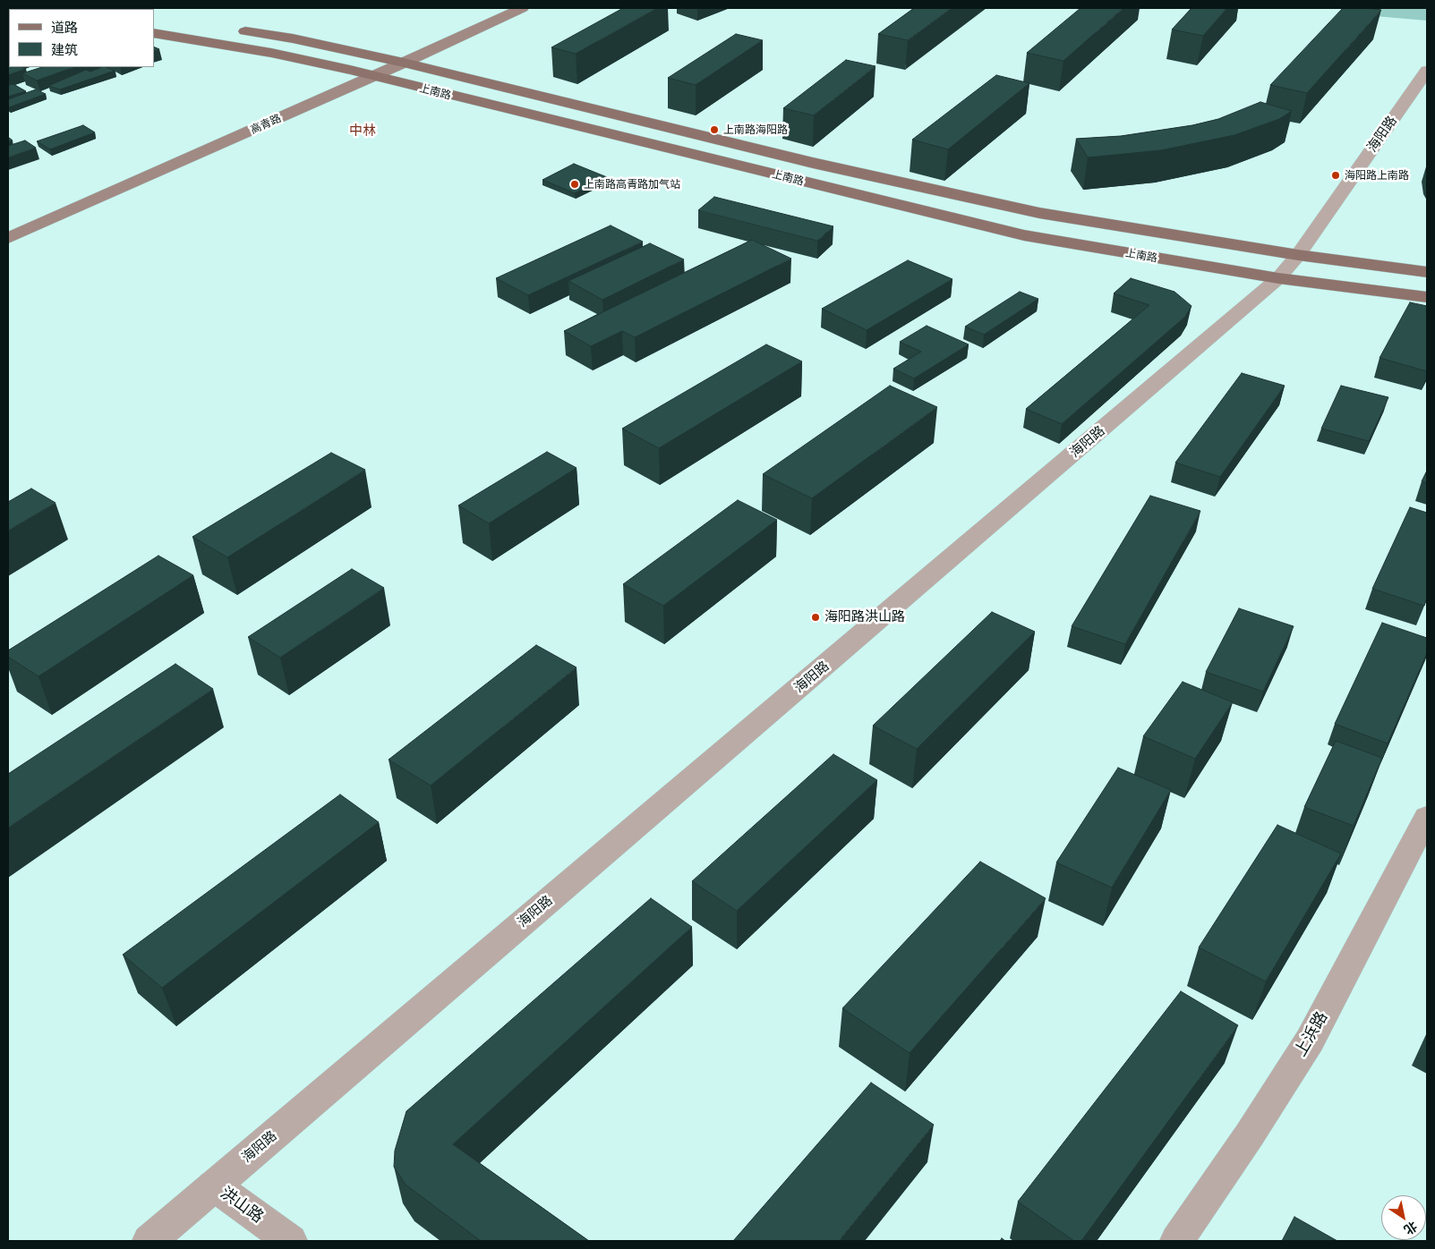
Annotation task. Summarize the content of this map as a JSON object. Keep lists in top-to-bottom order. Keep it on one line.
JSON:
{"streets":{"main road":["上南路","高青路"],"street":["海阳路","上浜路","洪山路"]},"crossings":[["上南路","高青路"],["上南路","海阳路"],["海阳路","洪山路"]],"districts":["中林"],"places":["上南路海阳路","海阳路上南路","上南路高青路加气站","海阳路洪山路"],"legend":["道路","建筑"],"north":"bottom right"}
